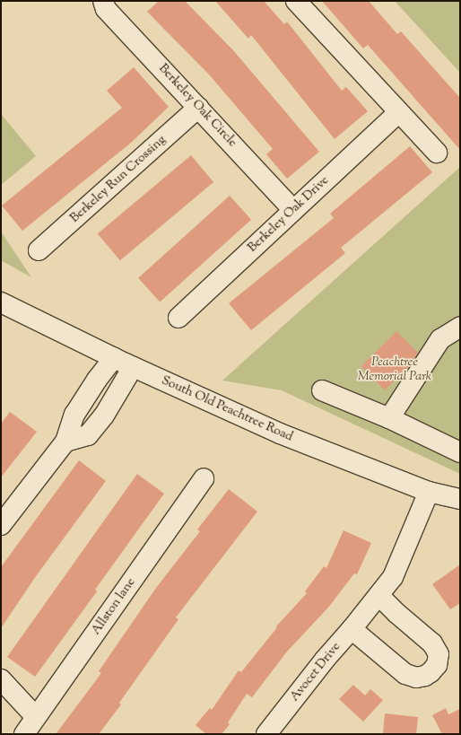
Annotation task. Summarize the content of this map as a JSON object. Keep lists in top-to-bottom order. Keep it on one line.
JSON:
{"streets":{"street":["Berkeley Oak Circle","Berkeley Run Crossing","Berkeley Oak Drive","South Old Peachtree Road","Allston lane","Avocet Drive"]},"crossings":[["Berkeley Oak Circle","Berkeley Run Crossing"],["Berkeley Oak Circle","Berkeley Oak Drive"],["South Old Peachtree Road","Avocet Drive"]],"parks":["Peachtree Memorial Park"]}
